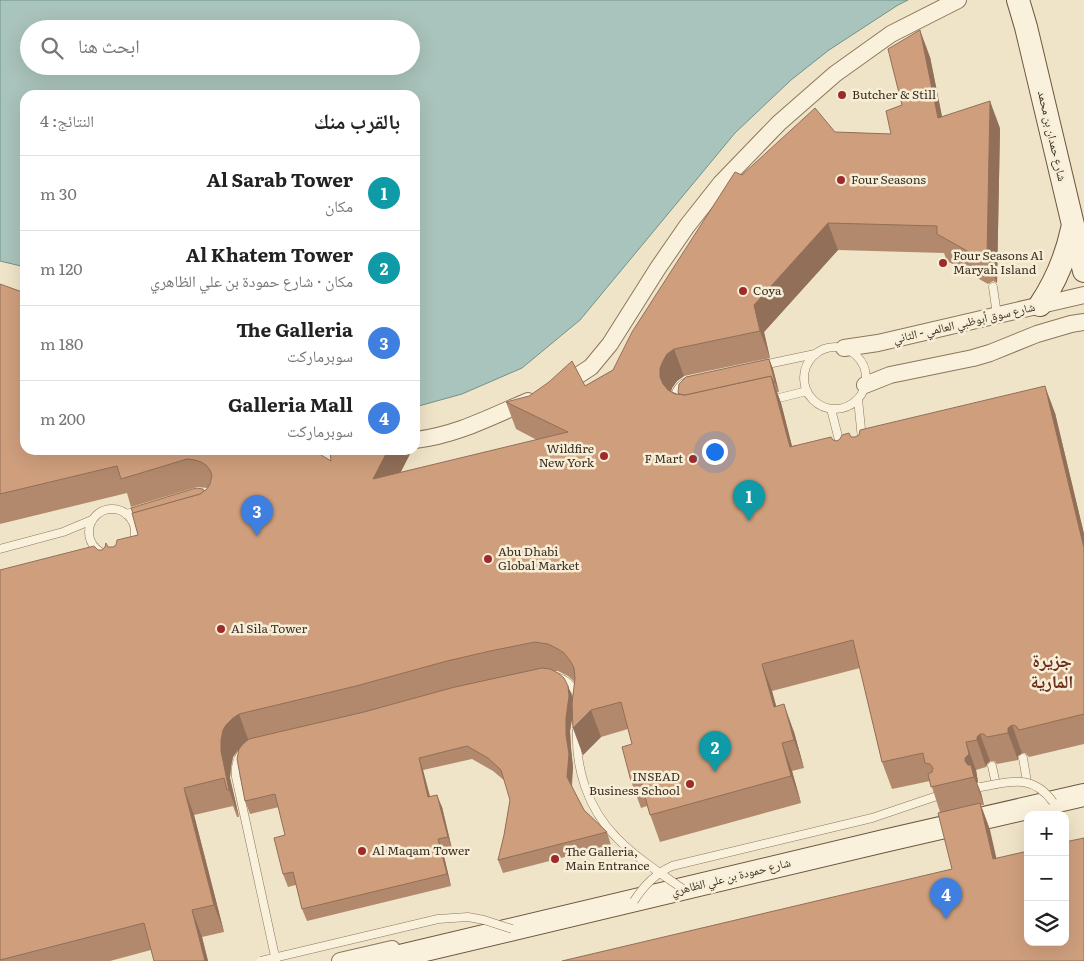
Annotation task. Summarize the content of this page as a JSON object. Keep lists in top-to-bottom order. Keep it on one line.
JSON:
{"streets":{"main road":["شارع حمدان بن محمد","شارع حمودة بن علي الظاهري"],"street":["شارع سوق أبوظبي العالمي - الثاني"]},"districts":["جزيرة المارية"],"places":["Butcher & Still","Four Seasons","Four Seasons Al Maryah Island","Coya","Wildfire New York","F Mart","Abu Dhabi Global Market","Al Sila Tower","INSEAD Business School","Al Maqam Tower","The Galleria, Main Entrance"],"page":{"search":"ابحث هنا","heading":["بالقرب منك","النتائج: 4"],"list":[{"mark":"1","name":"Al Sarab Tower","note":"مكان","value":"30 m"},{"mark":"2","name":"Al Khatem Tower","note":"مكان · شارع حمودة بن علي الظاهري","value":"120 m"},{"mark":"3","name":"The Galleria","note":"سوبرماركت","value":"180 m"},{"mark":"4","name":"Galleria Mall","note":"سوبرماركت","value":"200 m"}],"pins":["1","3","2","4"],"map_buttons":["+","−"]}}
